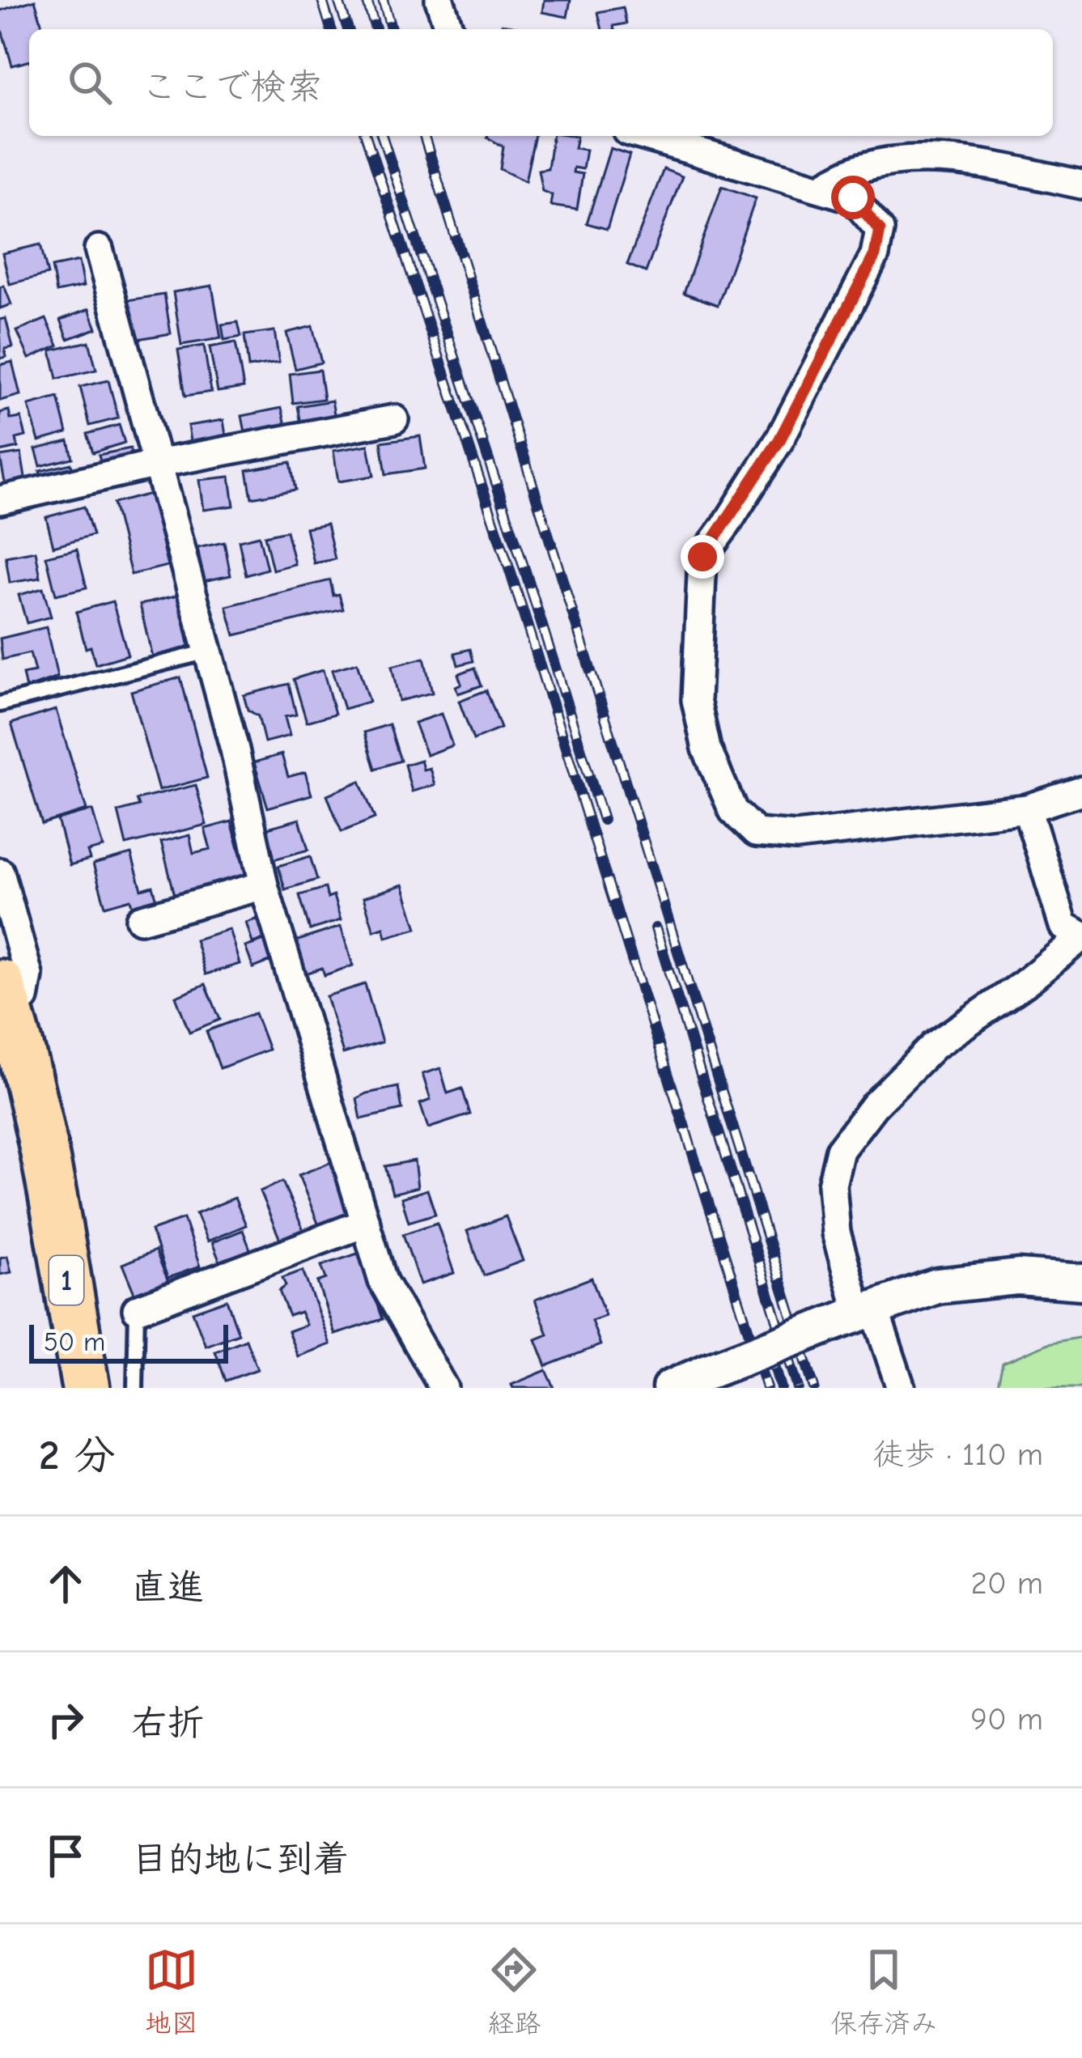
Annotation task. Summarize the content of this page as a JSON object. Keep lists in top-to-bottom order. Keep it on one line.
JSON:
{"streets":{"highway":["1"]},"scale_bar":"50 m","page":{"search":"ここで検索","scale":"50 m","heading":["2 分","徒歩 · 110 m"],"list":[["直進","20 m"],["右折","90 m"],"目的地に到着"],"nav":["地図","経路","保存済み"]}}
